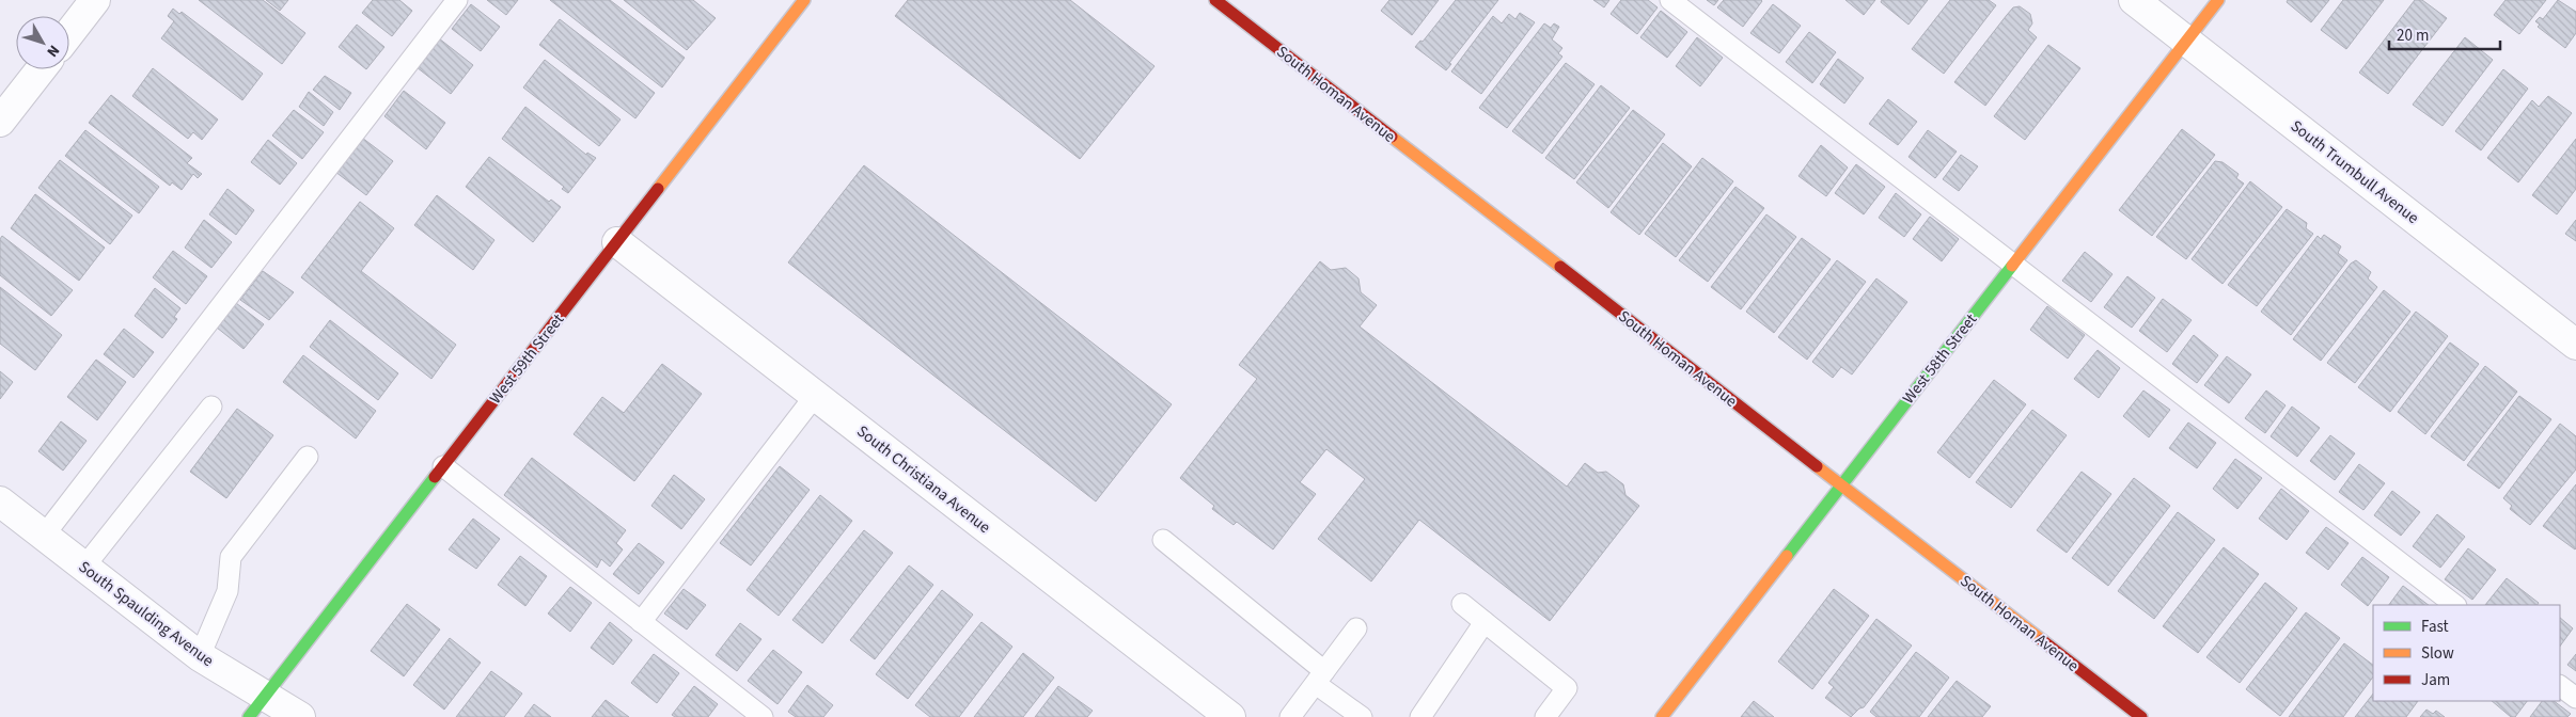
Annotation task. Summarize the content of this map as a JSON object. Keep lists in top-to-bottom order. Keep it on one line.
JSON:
{"streets":{"street":["South Homan Avenue","South Trumbull Avenue","West 59th Street","West 58th Street","South Christiana Avenue","South Spaulding Avenue"]},"crossings":[["South Homan Avenue","West 58th Street"],["South Trumbull Avenue","West 58th Street"],["West 59th Street","South Christiana Avenue"],["West 59th Street","South Spaulding Avenue"]],"legend":["Fast","Slow","Jam"],"scale_bar":"20 m","north":"bottom right"}
